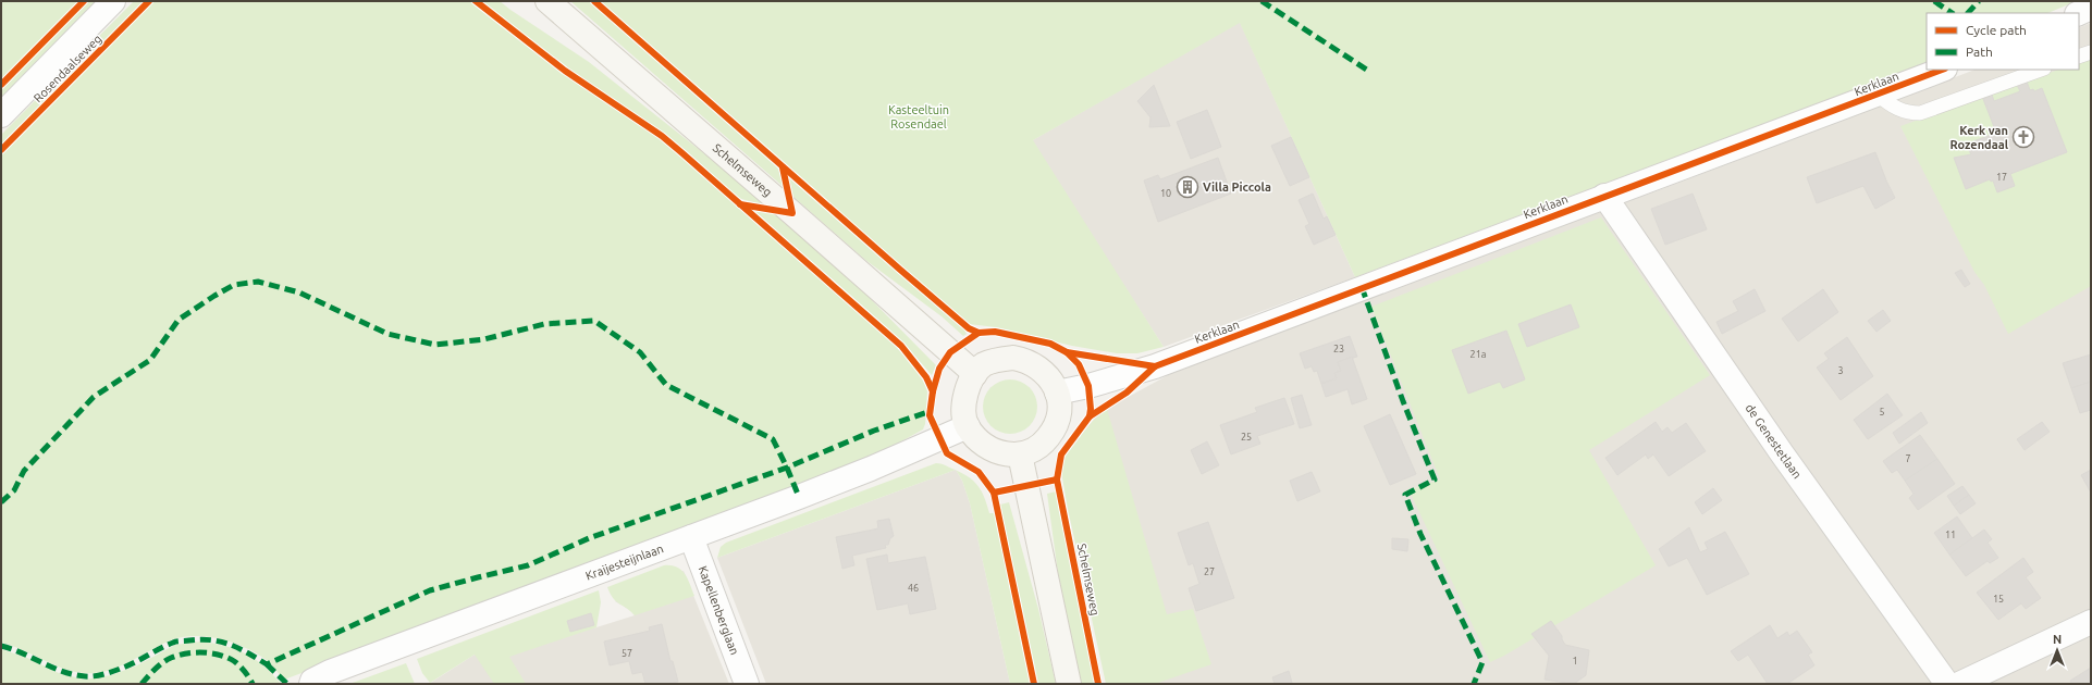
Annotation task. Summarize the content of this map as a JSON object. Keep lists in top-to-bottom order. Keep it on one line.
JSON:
{"streets":{"main road":["Schelmseweg"],"street":["Kerklaan","de Genestetlaan","Kraijesteijnlaan","Kapellenberglaan"],"cycle path":["Rosendaalseweg"]},"crossings":[["Kerklaan","Schelmseweg"],["Kerklaan","de Genestetlaan"],["Kerklaan","Kraijesteijnlaan"],["Schelmseweg","Kraijesteijnlaan"],["Kraijesteijnlaan","Kapellenberglaan"]],"parks":["Kasteeltuin Rosendael"],"places":{"church":["Kerk van Rozendaal"],"building":["Villa Piccola"]},"house_numbers":["17","10","23","21a","3","5","25","7","11","27","46","15","57","1"],"legend":["Cycle path","Path"],"north":"top"}
